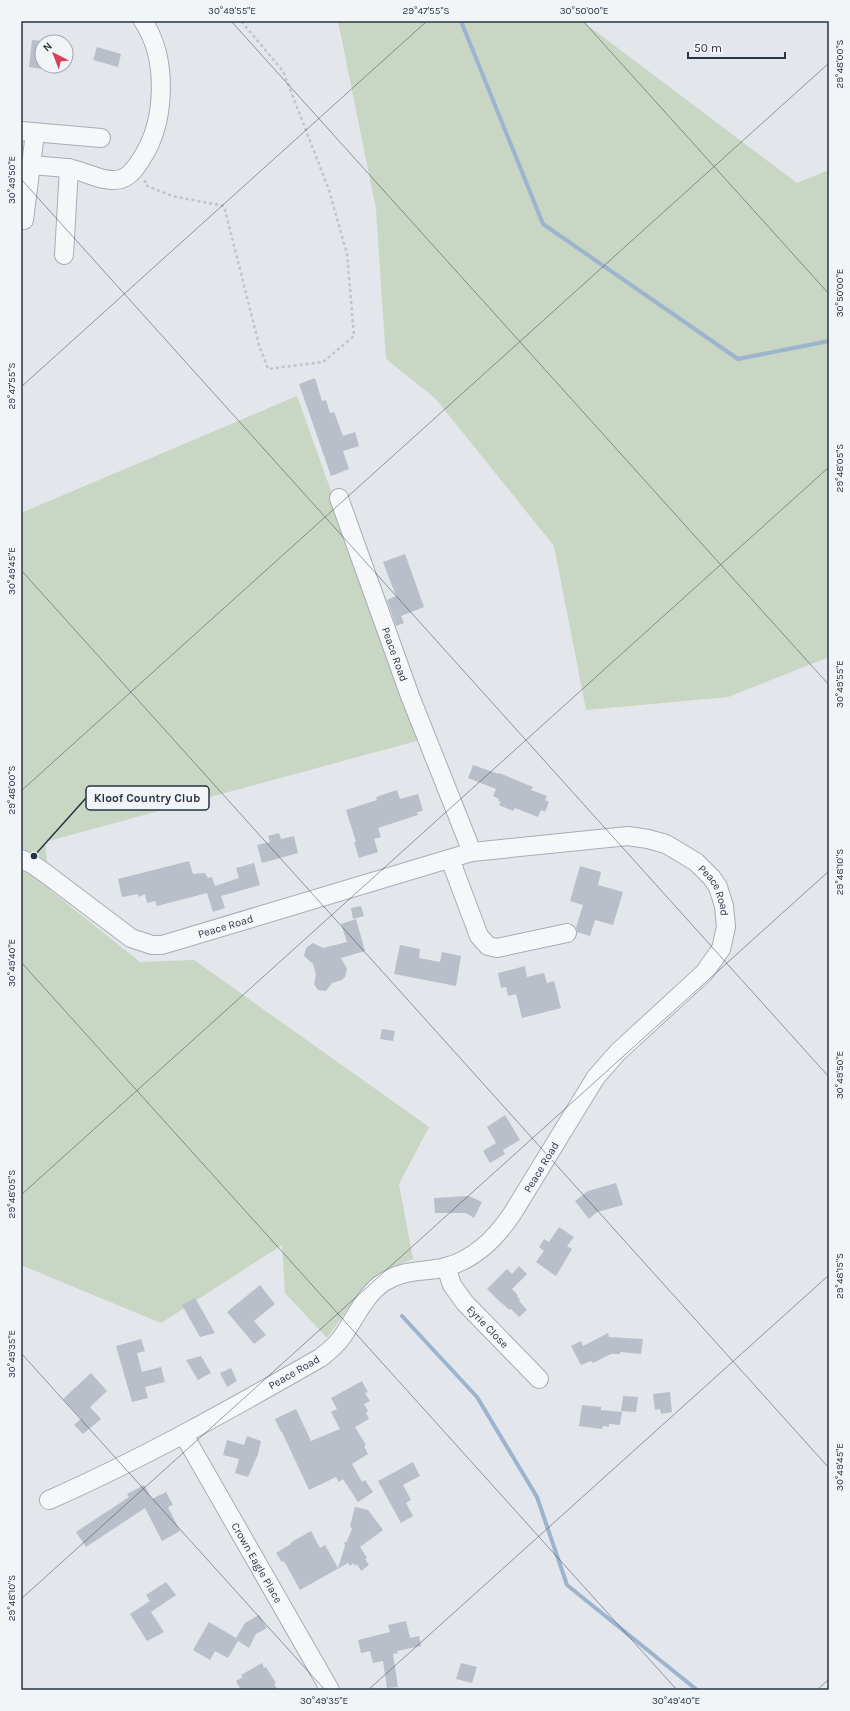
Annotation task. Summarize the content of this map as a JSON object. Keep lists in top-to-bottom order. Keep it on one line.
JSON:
{"streets":{"street":["Peace Road","Eyrie Close","Crown Eagle Place"]},"crossings":[["Peace Road","Eyrie Close"],["Peace Road","Crown Eagle Place"]],"places":["Kloof Country Club"],"scale_bar":"50 m","north":"top left","coordinates":["30°49'55\"E","29°47'55\"S","30°50'00\"E","29°48'00\"S","30°49'50\"E","29°48'05\"S","30°49'45\"E","29°48'10\"S","30°49'40\"E","29°48'15\"S","30°49'35\"E"]}
